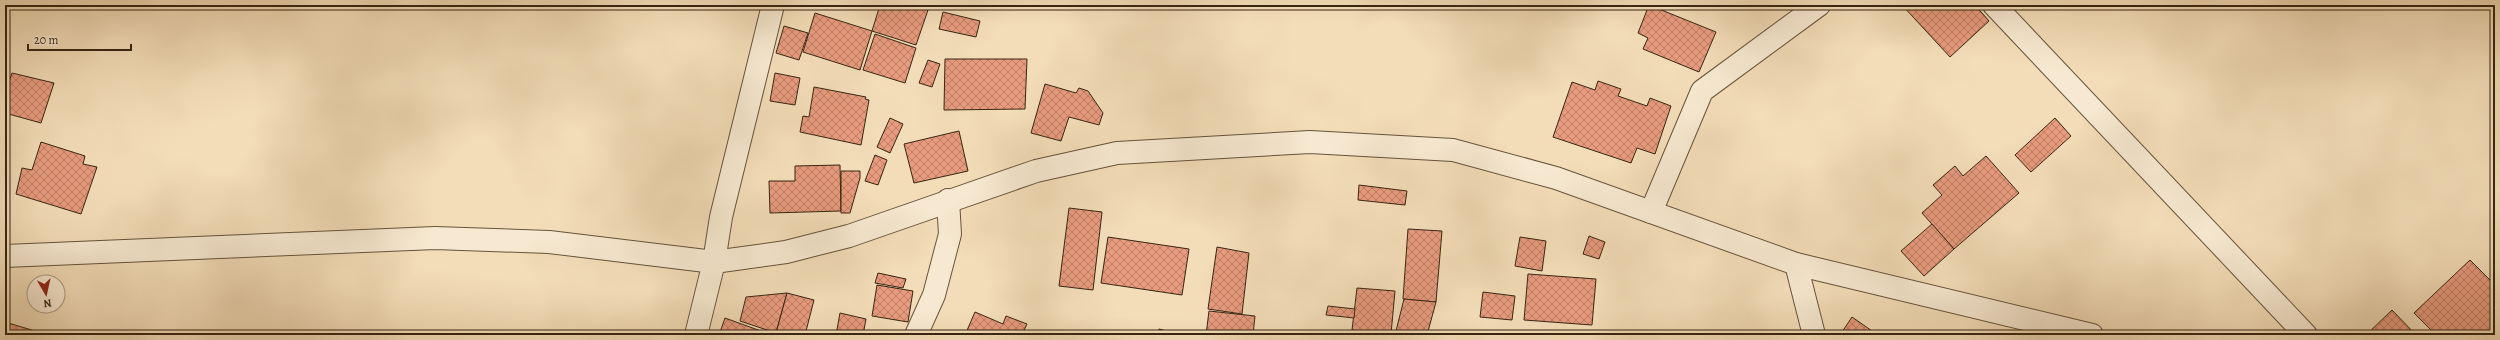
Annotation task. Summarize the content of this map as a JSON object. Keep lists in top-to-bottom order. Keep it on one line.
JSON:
{"scale_bar":"20 m","north":"bottom"}
